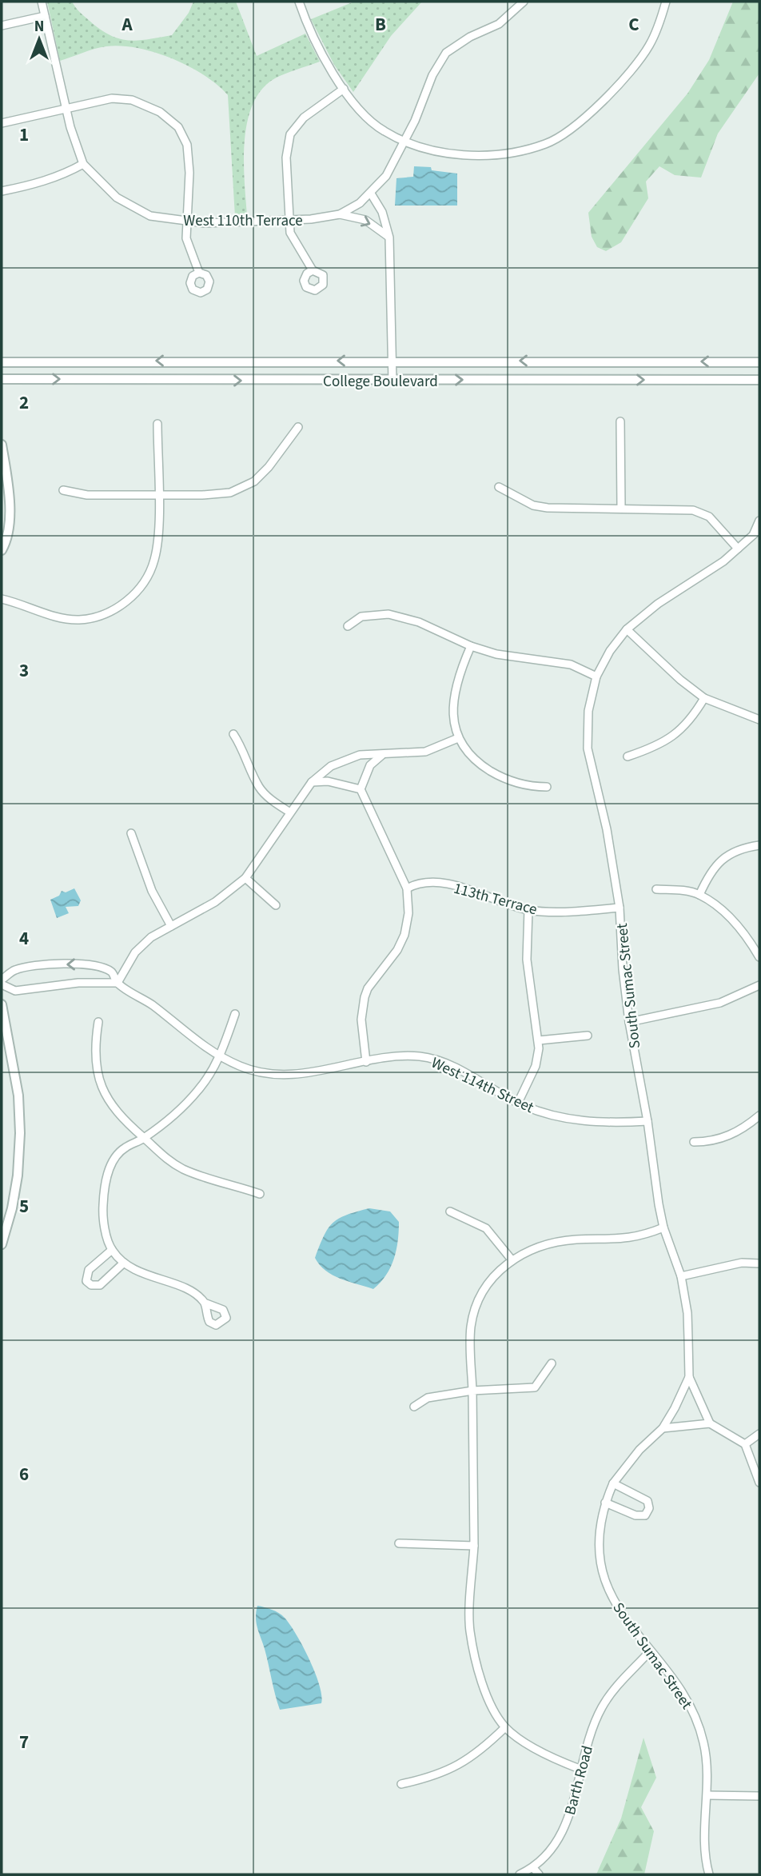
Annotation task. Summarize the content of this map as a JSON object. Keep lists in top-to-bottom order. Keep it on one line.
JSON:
{"streets":{"street":["West 110th Terrace","College Boulevard","113th Terrace","South Sumac Street","West 114th Street","Barth Road"]},"crossings":[["113th Terrace","South Sumac Street"],["South Sumac Street","West 114th Street"],["South Sumac Street","Barth Road"]],"north":"top","grid":{"columns":["A","B","C"],"rows":["1","2","3","4","5","6","7"]}}
